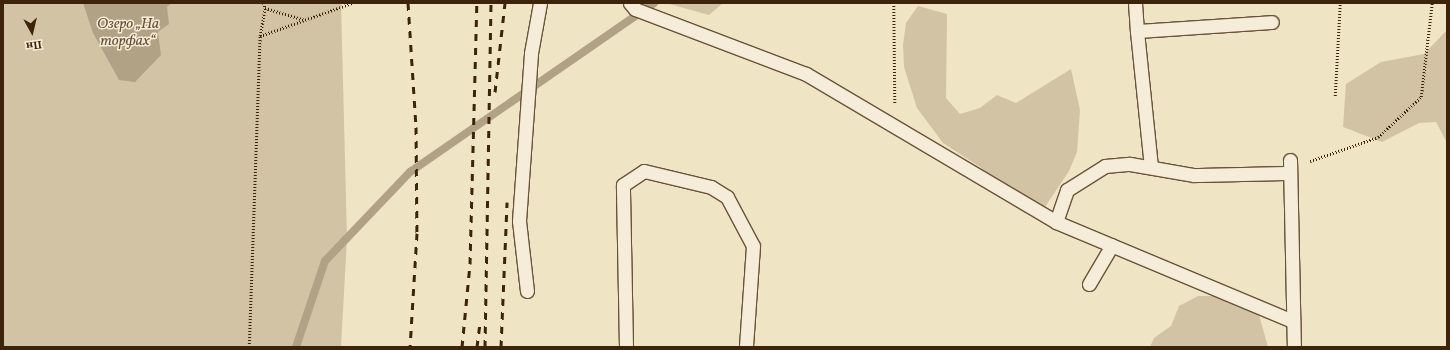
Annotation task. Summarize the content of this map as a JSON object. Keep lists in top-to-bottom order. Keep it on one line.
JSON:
{"water":["Озеро „На торфах“"],"north":"bottom"}
